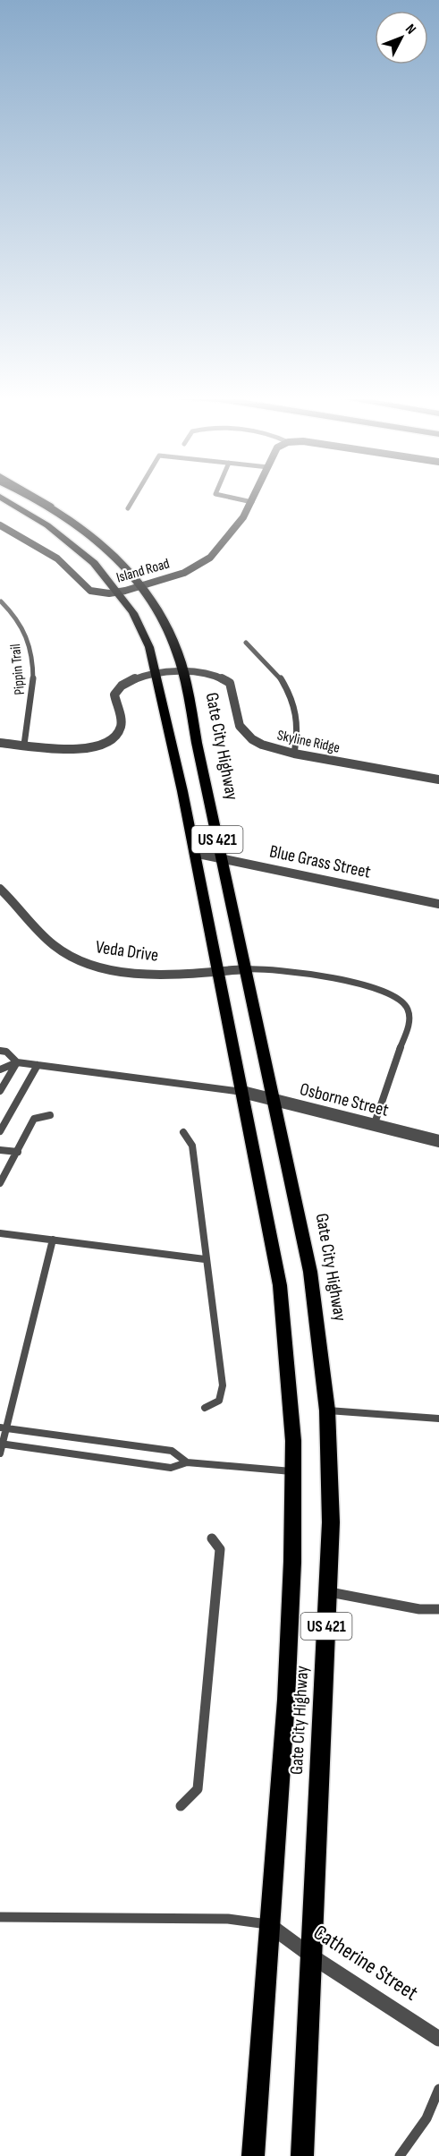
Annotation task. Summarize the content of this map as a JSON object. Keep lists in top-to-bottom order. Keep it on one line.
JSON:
{"streets":{"main road":["Gate City Highway","US 421"],"street":["Island Road","Skyline Ridge","Blue Grass Street","Veda Drive","Osborne Street","Catherine Street"],"lane":["Pippin Trail"]},"crossings":[["Island Road","Gate City Highway"],["Skyline Ridge","Gate City Highway"],["Gate City Highway","Blue Grass Street"],["Gate City Highway","Veda Drive"],["Gate City Highway","Osborne Street"],["Gate City Highway","Catherine Street"]],"north":"top right"}
